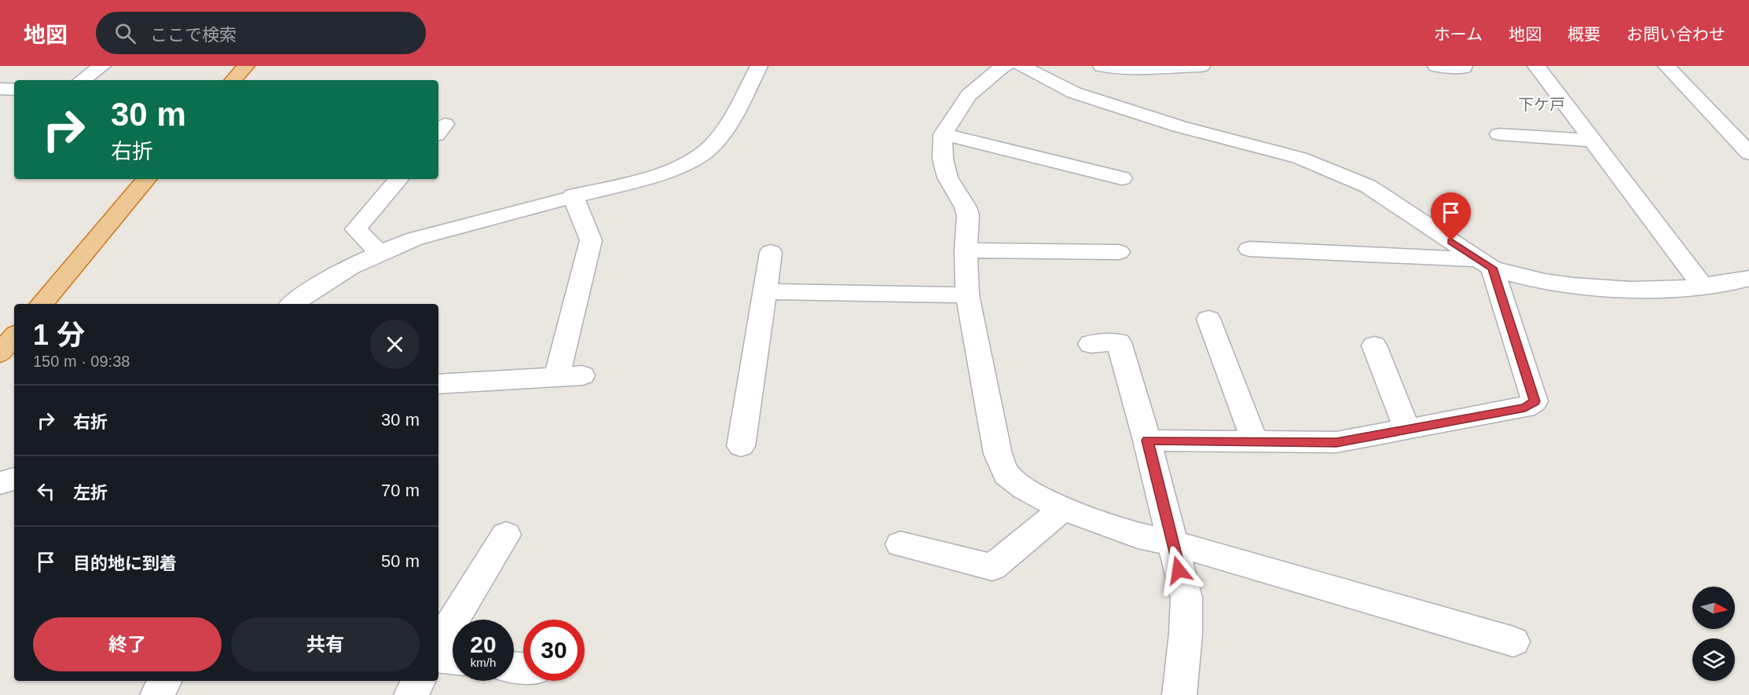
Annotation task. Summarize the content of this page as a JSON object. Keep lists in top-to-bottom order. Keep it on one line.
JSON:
{"districts":["下ケ戸"],"north":"right","page":{"header":"地図","search":"ここで検索","nav":["ホーム","地図","概要","お問い合わせ"],"turn":["30 m","右折"],"heading":["1 分","150 m · 09:38"],"list":[{"name":"右折","value":"30 m"},{"name":"左折","value":"70 m"},{"name":"目的地に到着","value":"50 m"}],"buttons":["終了","共有"],"speed":"20 km/h","limit":"30"}}
